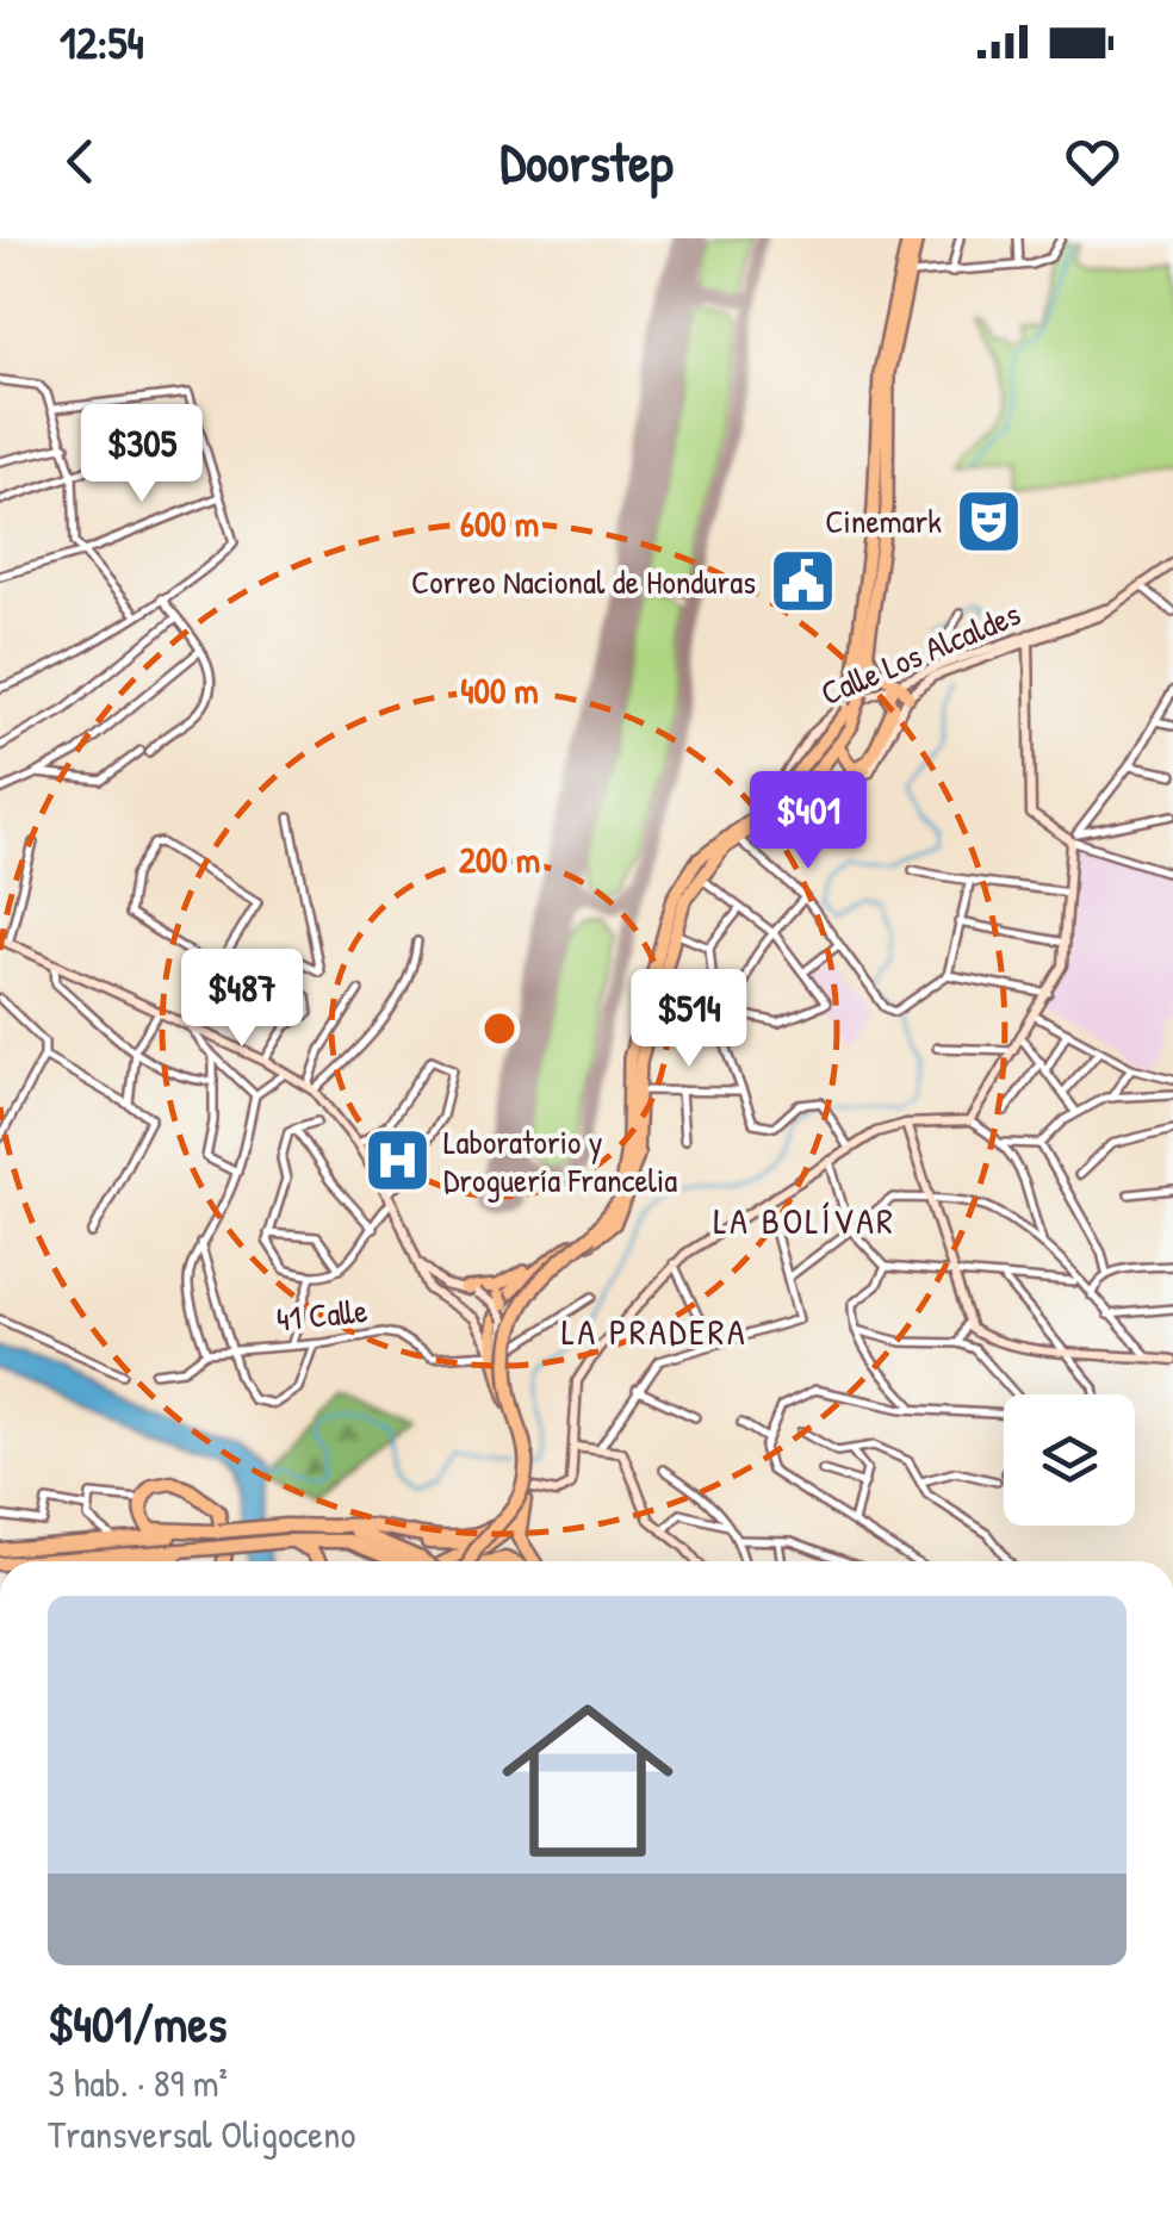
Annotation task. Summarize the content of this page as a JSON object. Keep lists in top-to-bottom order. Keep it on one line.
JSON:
{"streets":{"street":["Calle Los Alcaldes","41 Calle"]},"districts":["LA BOLÍVAR","LA PRADERA"],"places":{"theatre":["Cinemark"],"public building":["Correo Nacional de Honduras"],"hospital":["Laboratorio y Droguería Francelia"]},"page":{"status":"12:54","header":"Doorstep","price":["$305","$401","$487","$514"],"list":[{"name":"$401/mes","note":"3 hab. · 89 m² · Transversal Oligoceno"}]},"rings":["600 m","400 m","200 m"]}
